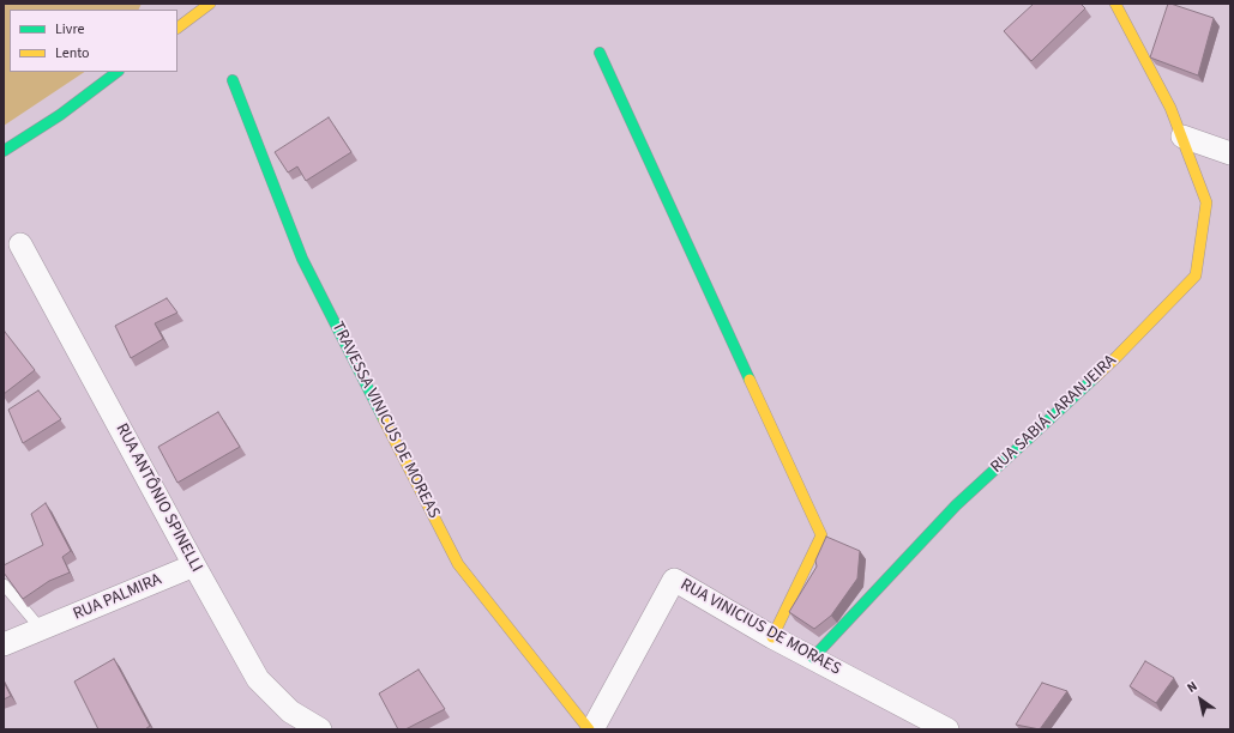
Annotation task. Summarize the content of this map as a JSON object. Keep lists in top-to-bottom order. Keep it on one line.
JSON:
{"streets":{"street":["RUA SABIÁ LARANJEIRA","TRAVESSA VINICUS DE MOREAS","RUA ANTÔNIO SPINELLI","RUA PALMIRA","RUA VINICIUS DE MORAES"]},"crossings":[["RUA SABIÁ LARANJEIRA","RUA VINICIUS DE MORAES"],["TRAVESSA VINICUS DE MOREAS","RUA VINICIUS DE MORAES"],["RUA ANTÔNIO SPINELLI","RUA PALMIRA"]],"legend":["Livre","Lento"],"north":"top left"}
